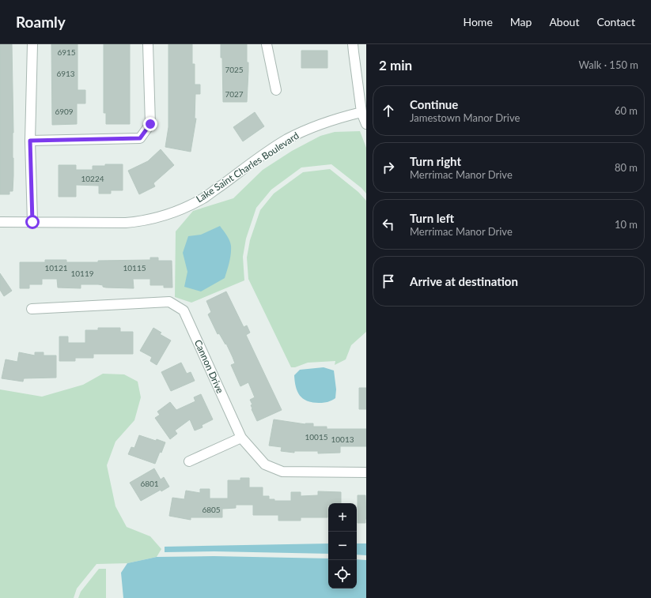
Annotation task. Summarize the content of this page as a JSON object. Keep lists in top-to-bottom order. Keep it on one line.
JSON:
{"streets":{"street":["Lake Saint Charles Boulevard","Cannon Drive"]},"house_numbers":["6915","7025","6913","7027","6909","10224","10121","10115","10119","10015","10013","6801","6805"],"page":{"header":"Roamly","nav":["Home","Map","About","Contact"],"heading":["2 min","Walk · 150 m"],"list":[["Continue","Jamestown Manor Drive","60 m"],["Turn right","Merrimac Manor Drive","80 m"],["Turn left","Merrimac Manor Drive","10 m"],"Arrive at destination"],"map_buttons":["+","−"]}}
